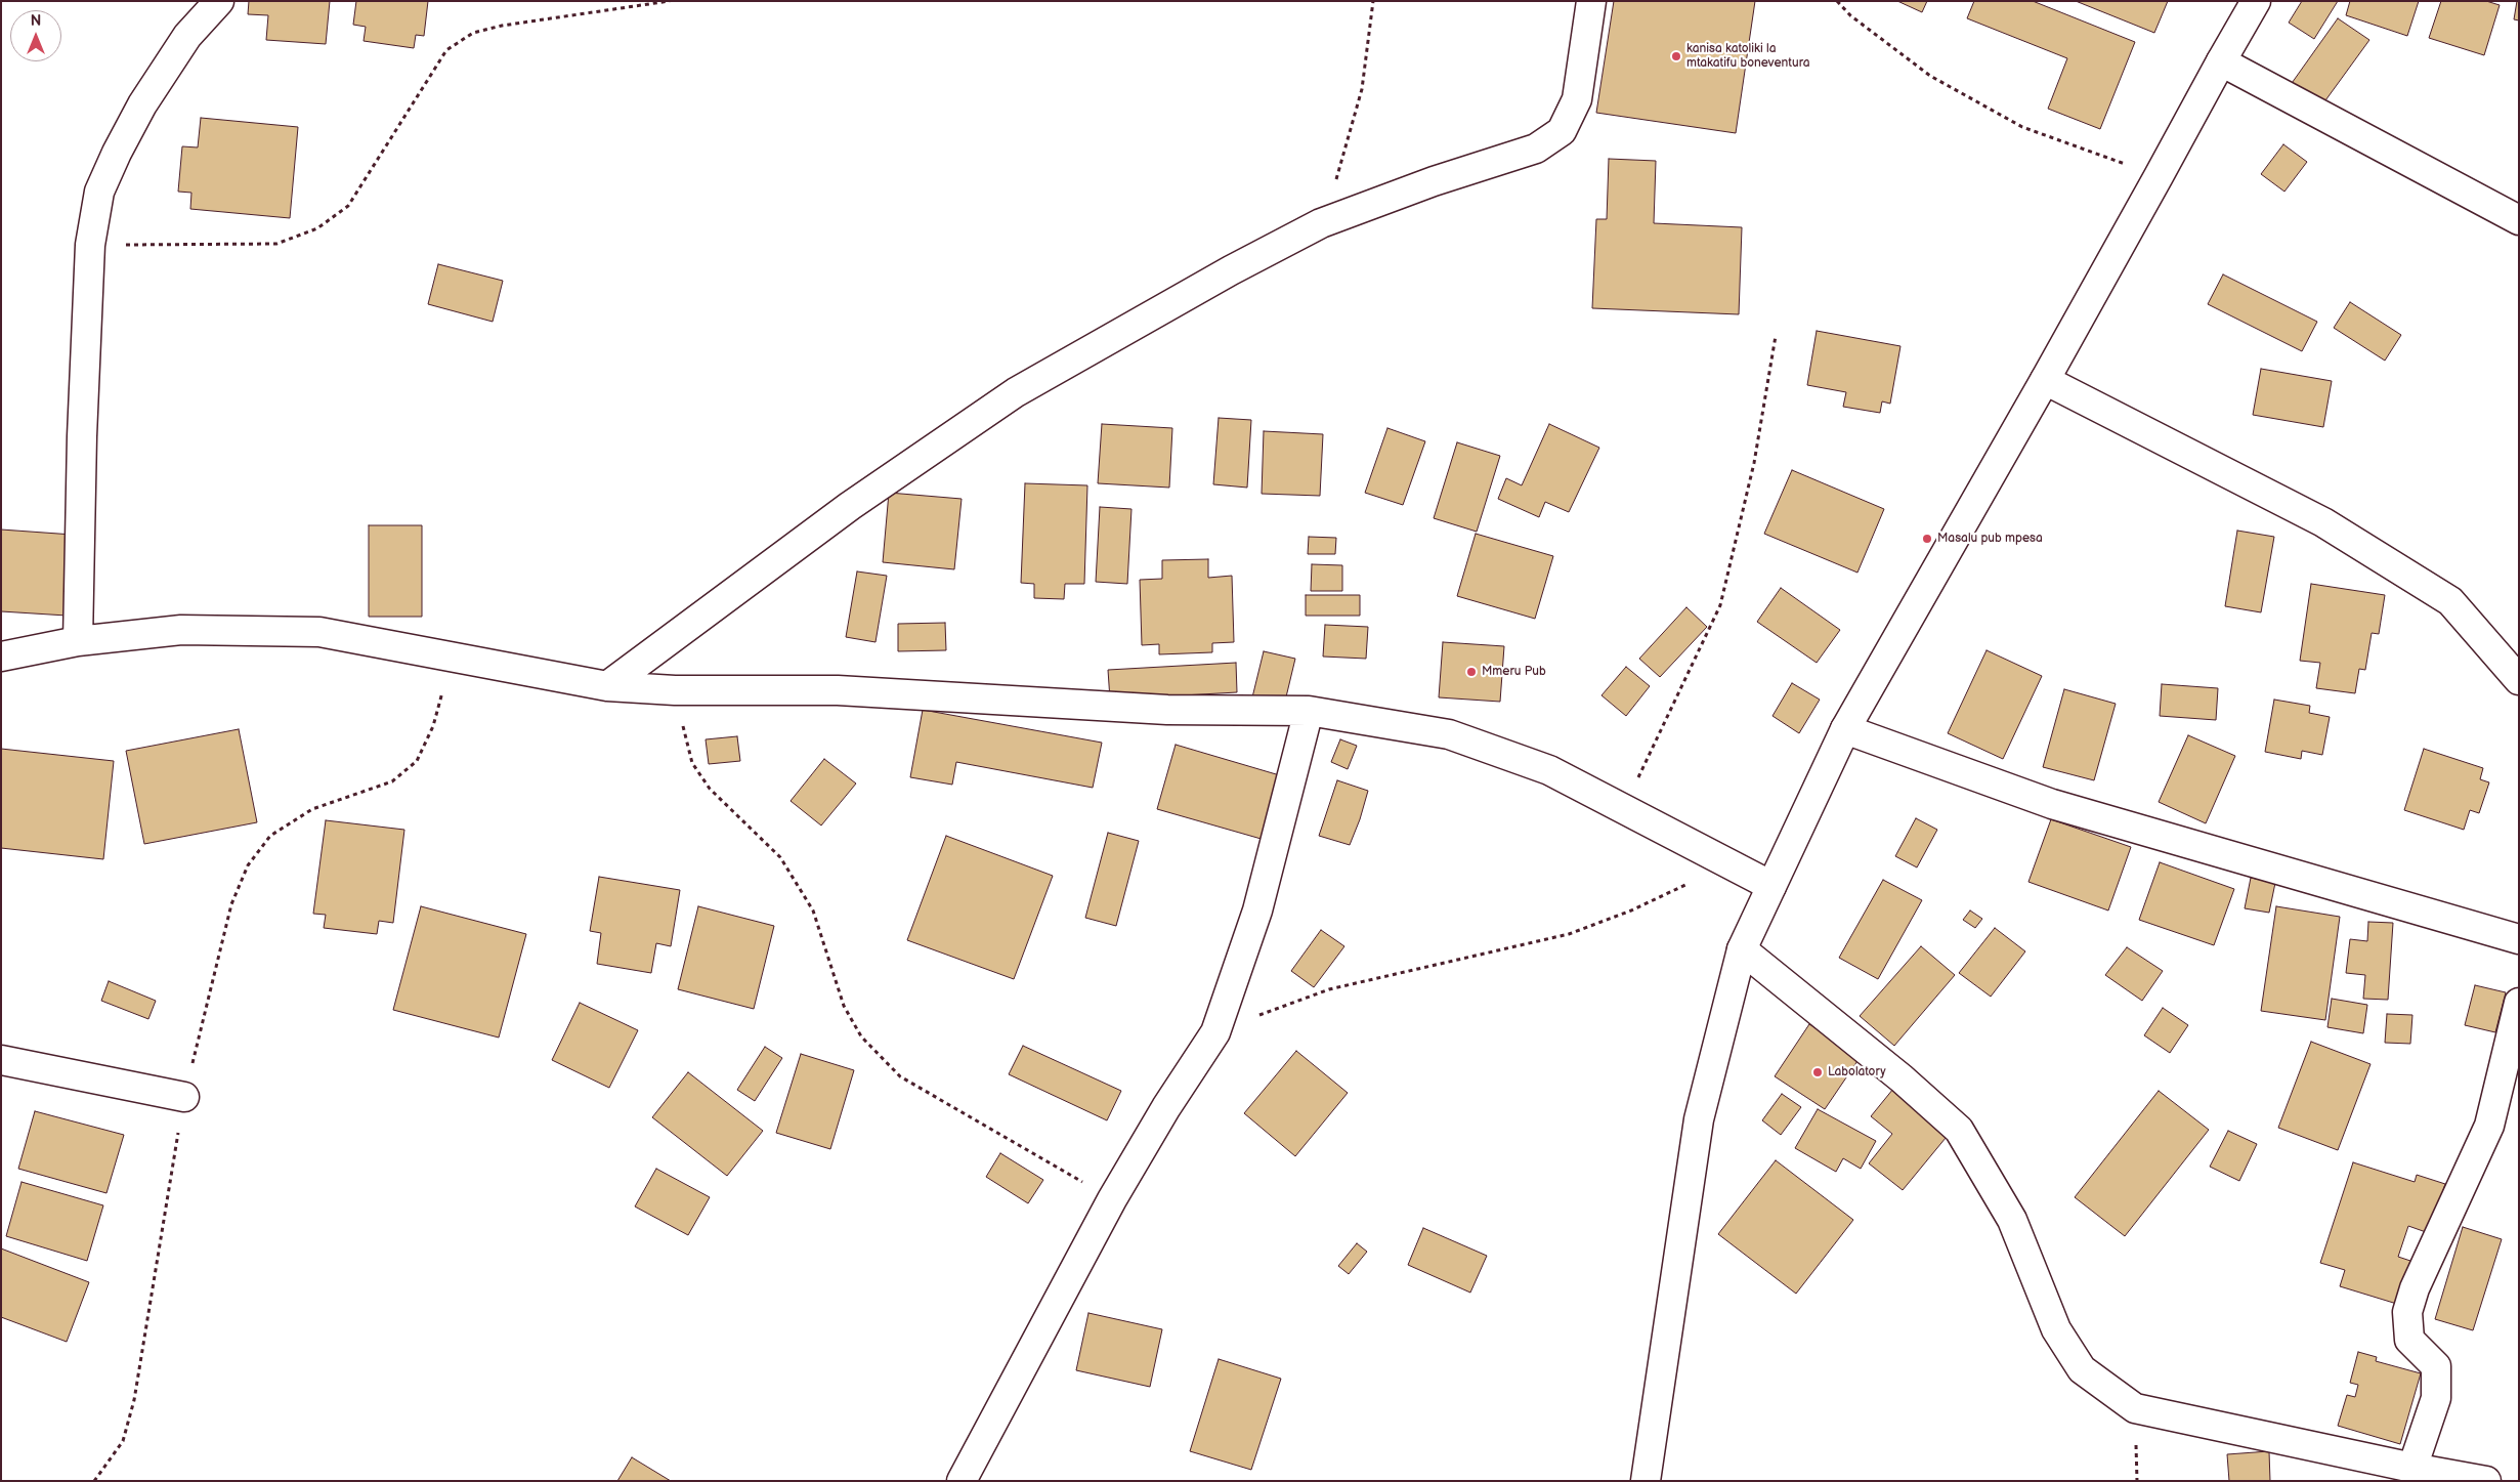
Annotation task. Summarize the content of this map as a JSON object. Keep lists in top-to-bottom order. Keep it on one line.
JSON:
{"places":["kanisa katoliki la mtakatifu boneventura","Masalu pub mpesa","Mmeru Pub","Labolatory"],"north":"top"}
